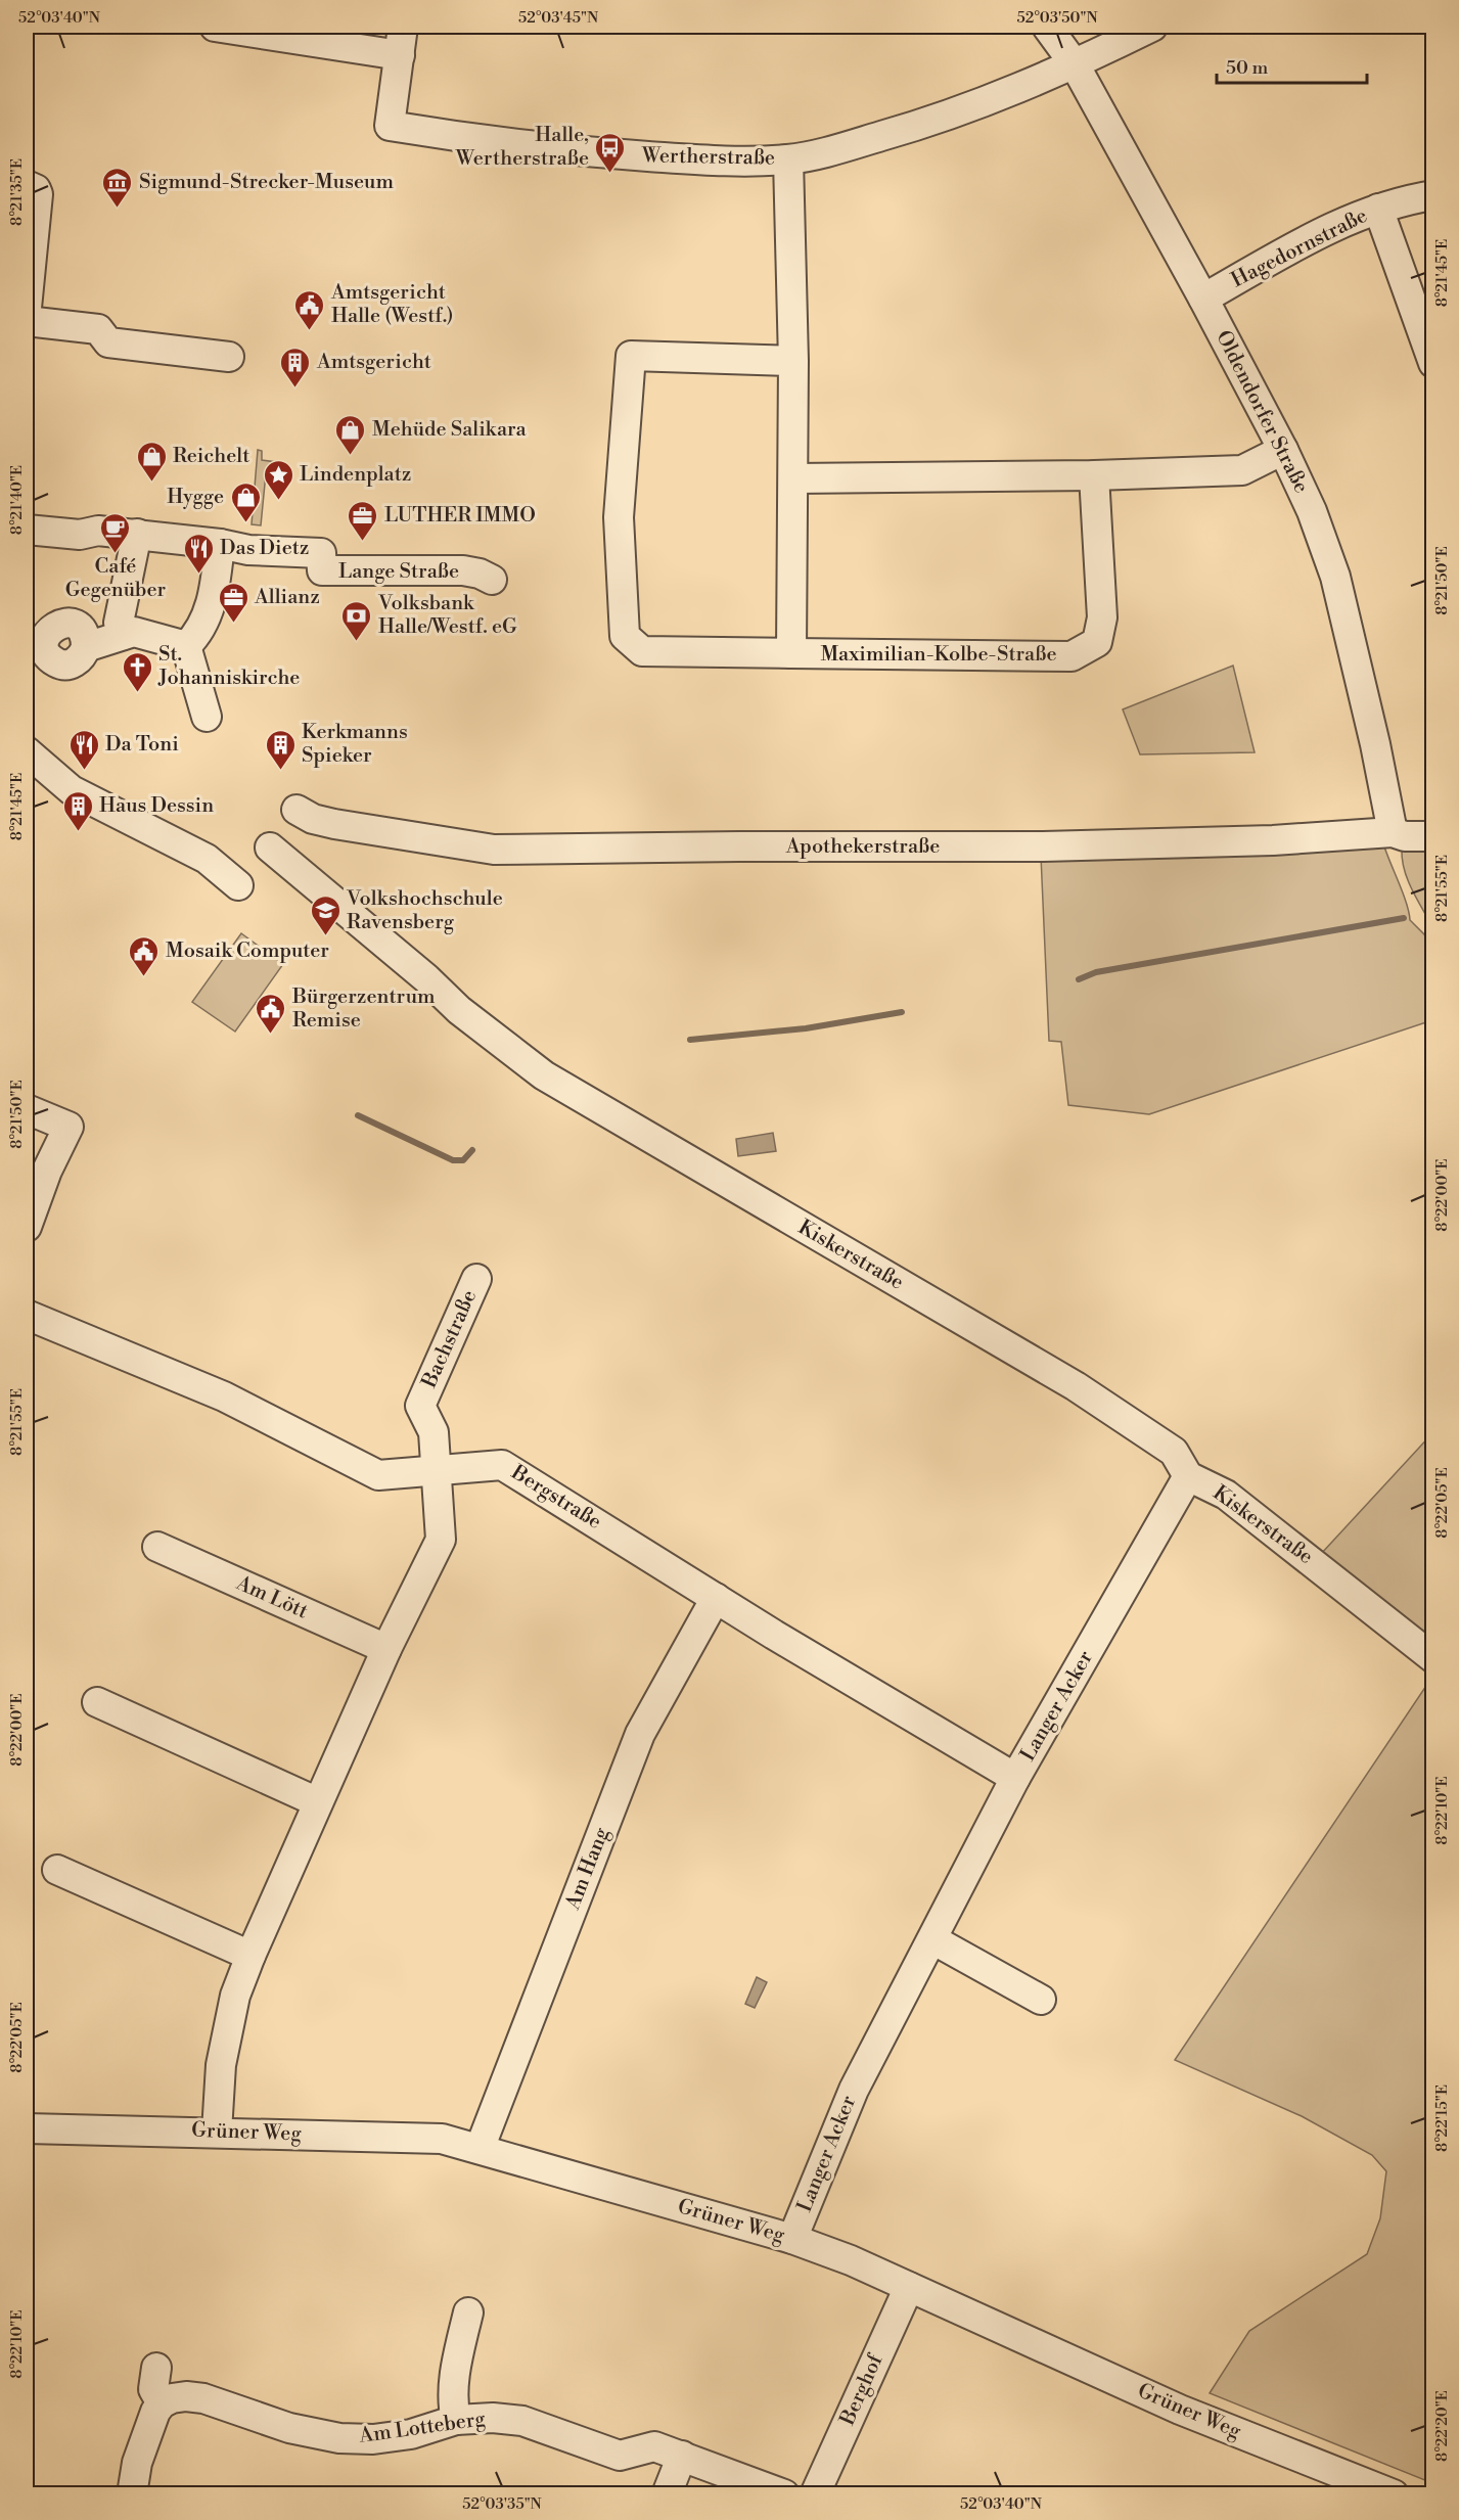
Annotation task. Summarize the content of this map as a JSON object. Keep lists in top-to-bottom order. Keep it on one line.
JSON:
{"streets":{"street":["Wertherstraße","Hagedornstraße","Oldendorfer Straße","Lange Straße","Maximilian-Kolbe-Straße","Apothekerstraße","Kiskerstraße","Bachstraße","Bergstraße","Am Lött","Langer Acker","Am Hang","Grüner Weg","Berghof","Am Lotteberg"]},"crossings":[["Wertherstraße","Oldendorfer Straße"],["Wertherstraße","Maximilian-Kolbe-Straße"],["Hagedornstraße","Oldendorfer Straße"],["Oldendorfer Straße","Apothekerstraße"],["Kiskerstraße","Langer Acker"],["Bachstraße","Bergstraße"],["Bergstraße","Langer Acker"],["Bergstraße","Am Hang"],["Langer Acker","Grüner Weg"],["Am Hang","Grüner Weg"],["Grüner Weg","Berghof"]],"places":{"bus stop":["Halle, Wertherstraße"],"museum":["Sigmund-Strecker-Museum"],"public building":["Amtsgericht Halle (Westf.)","Mosaik Computer","Bürgerzentrum Remise"],"building":["Amtsgericht","Kerkmanns Spieker","Haus Dessin"],"shop":["Mehüde Salikara","Reichelt","Hygge"],"place":["Lindenplatz"],"office":["LUTHER IMMO","Allianz"],"cafe":["Café Gegenüber"],"restaurant":["Das Dietz","Da Toni"],"bank":["Volksbank Halle/Westf. eG"],"church":["St. Johanniskirche"],"school or university":["Volkshochschule Ravensberg"]},"scale_bar":"50 m","coordinates":["52°03'40\"N","52°03'45\"N","52°03'50\"N","8°21'35\"E","8°21'45\"E","8°21'40\"E","8°21'50\"E","8°21'55\"E","8°22'00\"E","8°22'05\"E","8°22'10\"E","8°22'15\"E","8°22'20\"E","52°03'35\"N"]}
